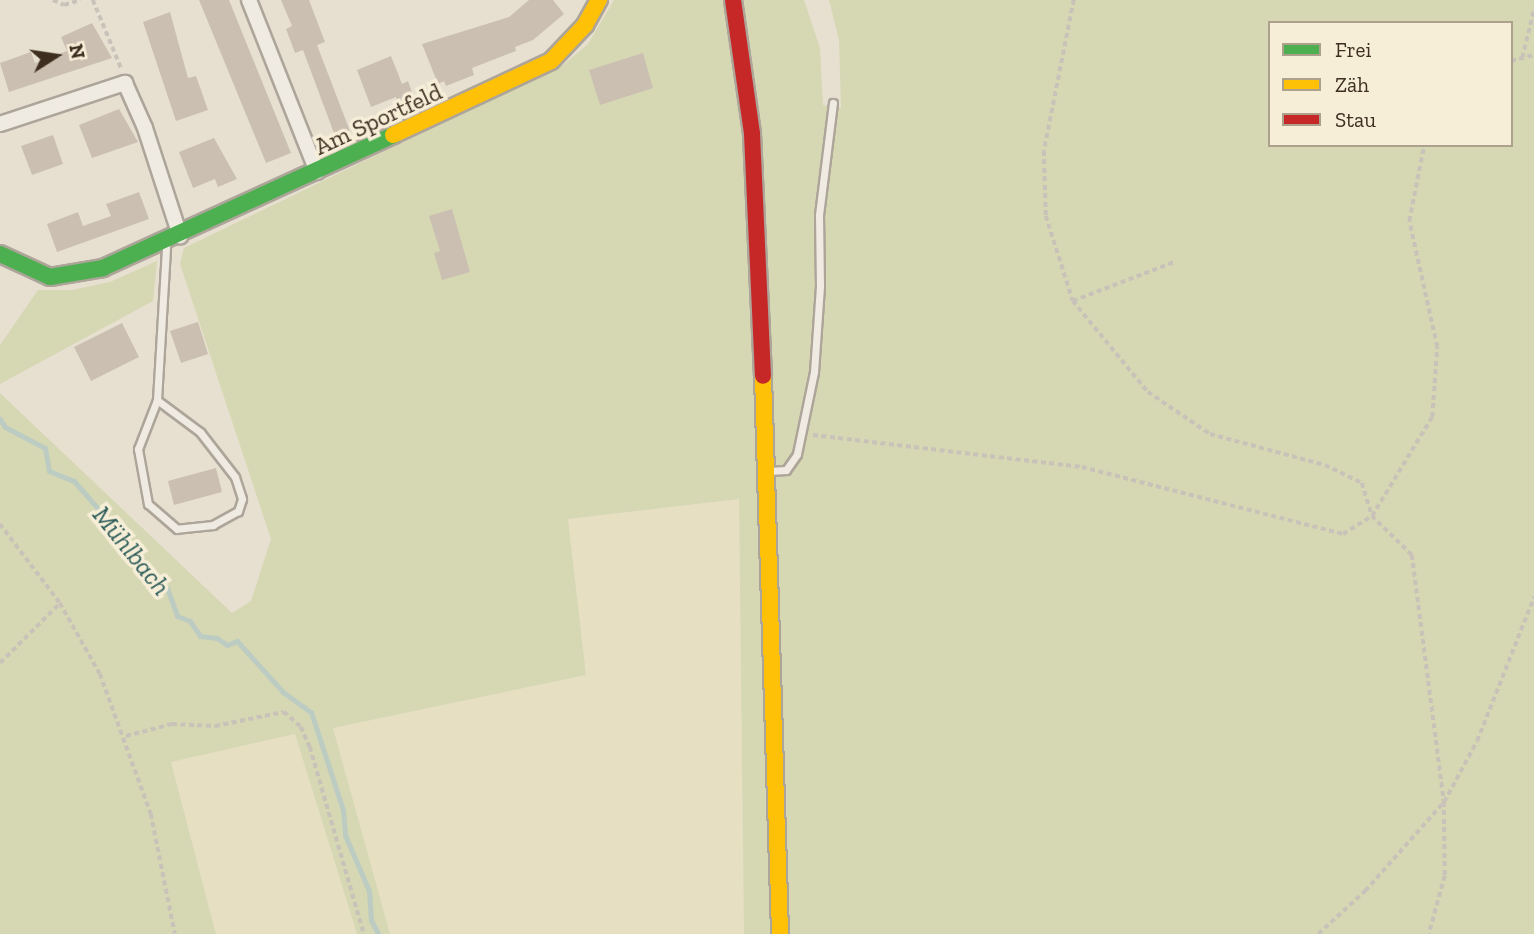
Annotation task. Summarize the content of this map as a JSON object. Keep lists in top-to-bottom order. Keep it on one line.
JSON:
{"streets":{"main road":["Am Sportfeld"]},"water":["Mühlbach"],"legend":["Frei","Zäh","Stau"],"north":"right"}
